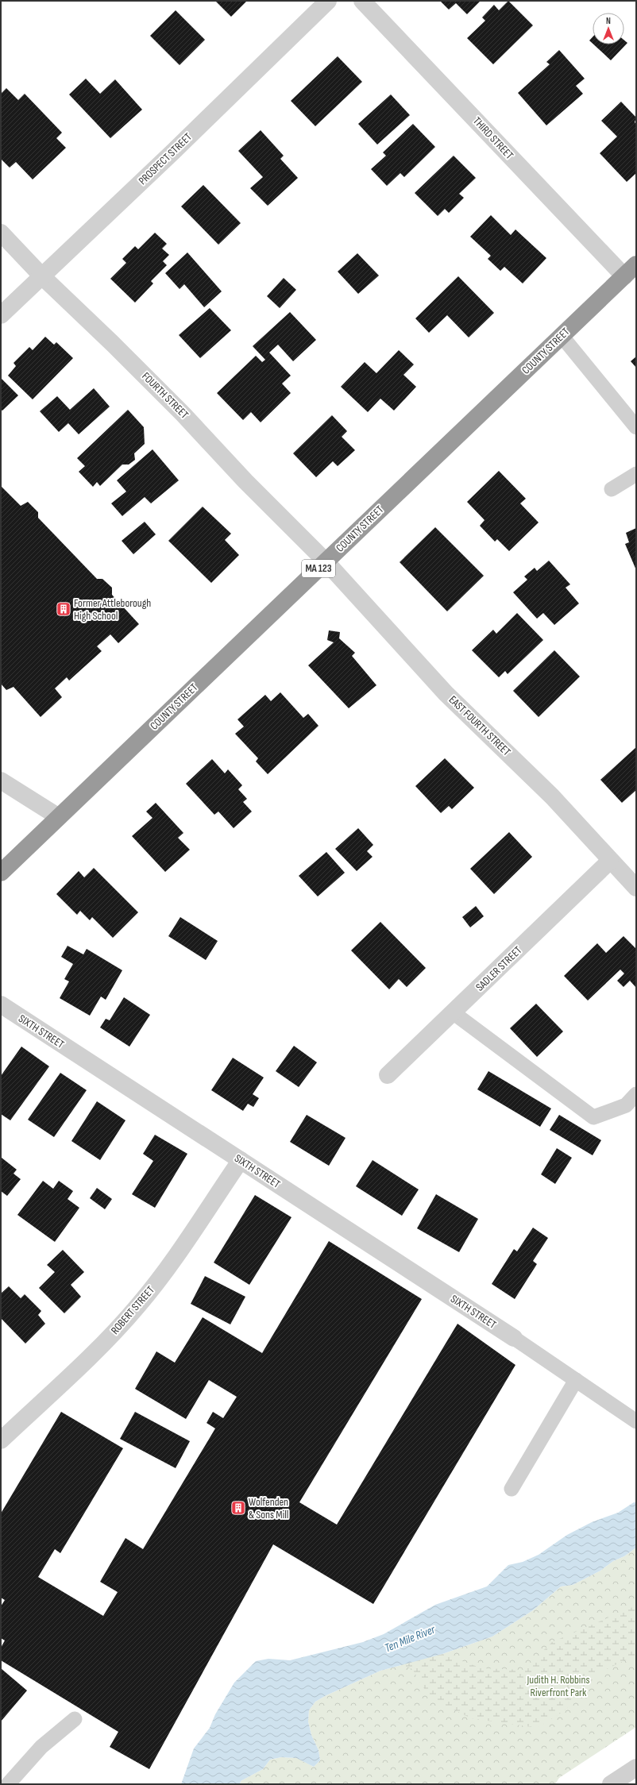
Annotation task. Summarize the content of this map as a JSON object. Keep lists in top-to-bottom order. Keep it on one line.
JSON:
{"streets":{"highway":["COUNTY STREET","MA 123"],"street":["THIRD STREET","PROSPECT STREET","FOURTH STREET","EAST FOURTH STREET","SADLER STREET","SIXTH STREET","ROBERT STREET"]},"crossings":[["THIRD STREET","COUNTY STREET"],["PROSPECT STREET","FOURTH STREET"],["COUNTY STREET","FOURTH STREET"],["COUNTY STREET","EAST FOURTH STREET"],["FOURTH STREET","EAST FOURTH STREET"],["EAST FOURTH STREET","SADLER STREET"],["SIXTH STREET","ROBERT STREET"]],"water":["Ten Mile River"],"parks":["Judith H. Robbins Riverfront Park"],"places":{"building":["Former Attleborough High School","Wolfenden & Sons Mill"]},"north":"top"}
